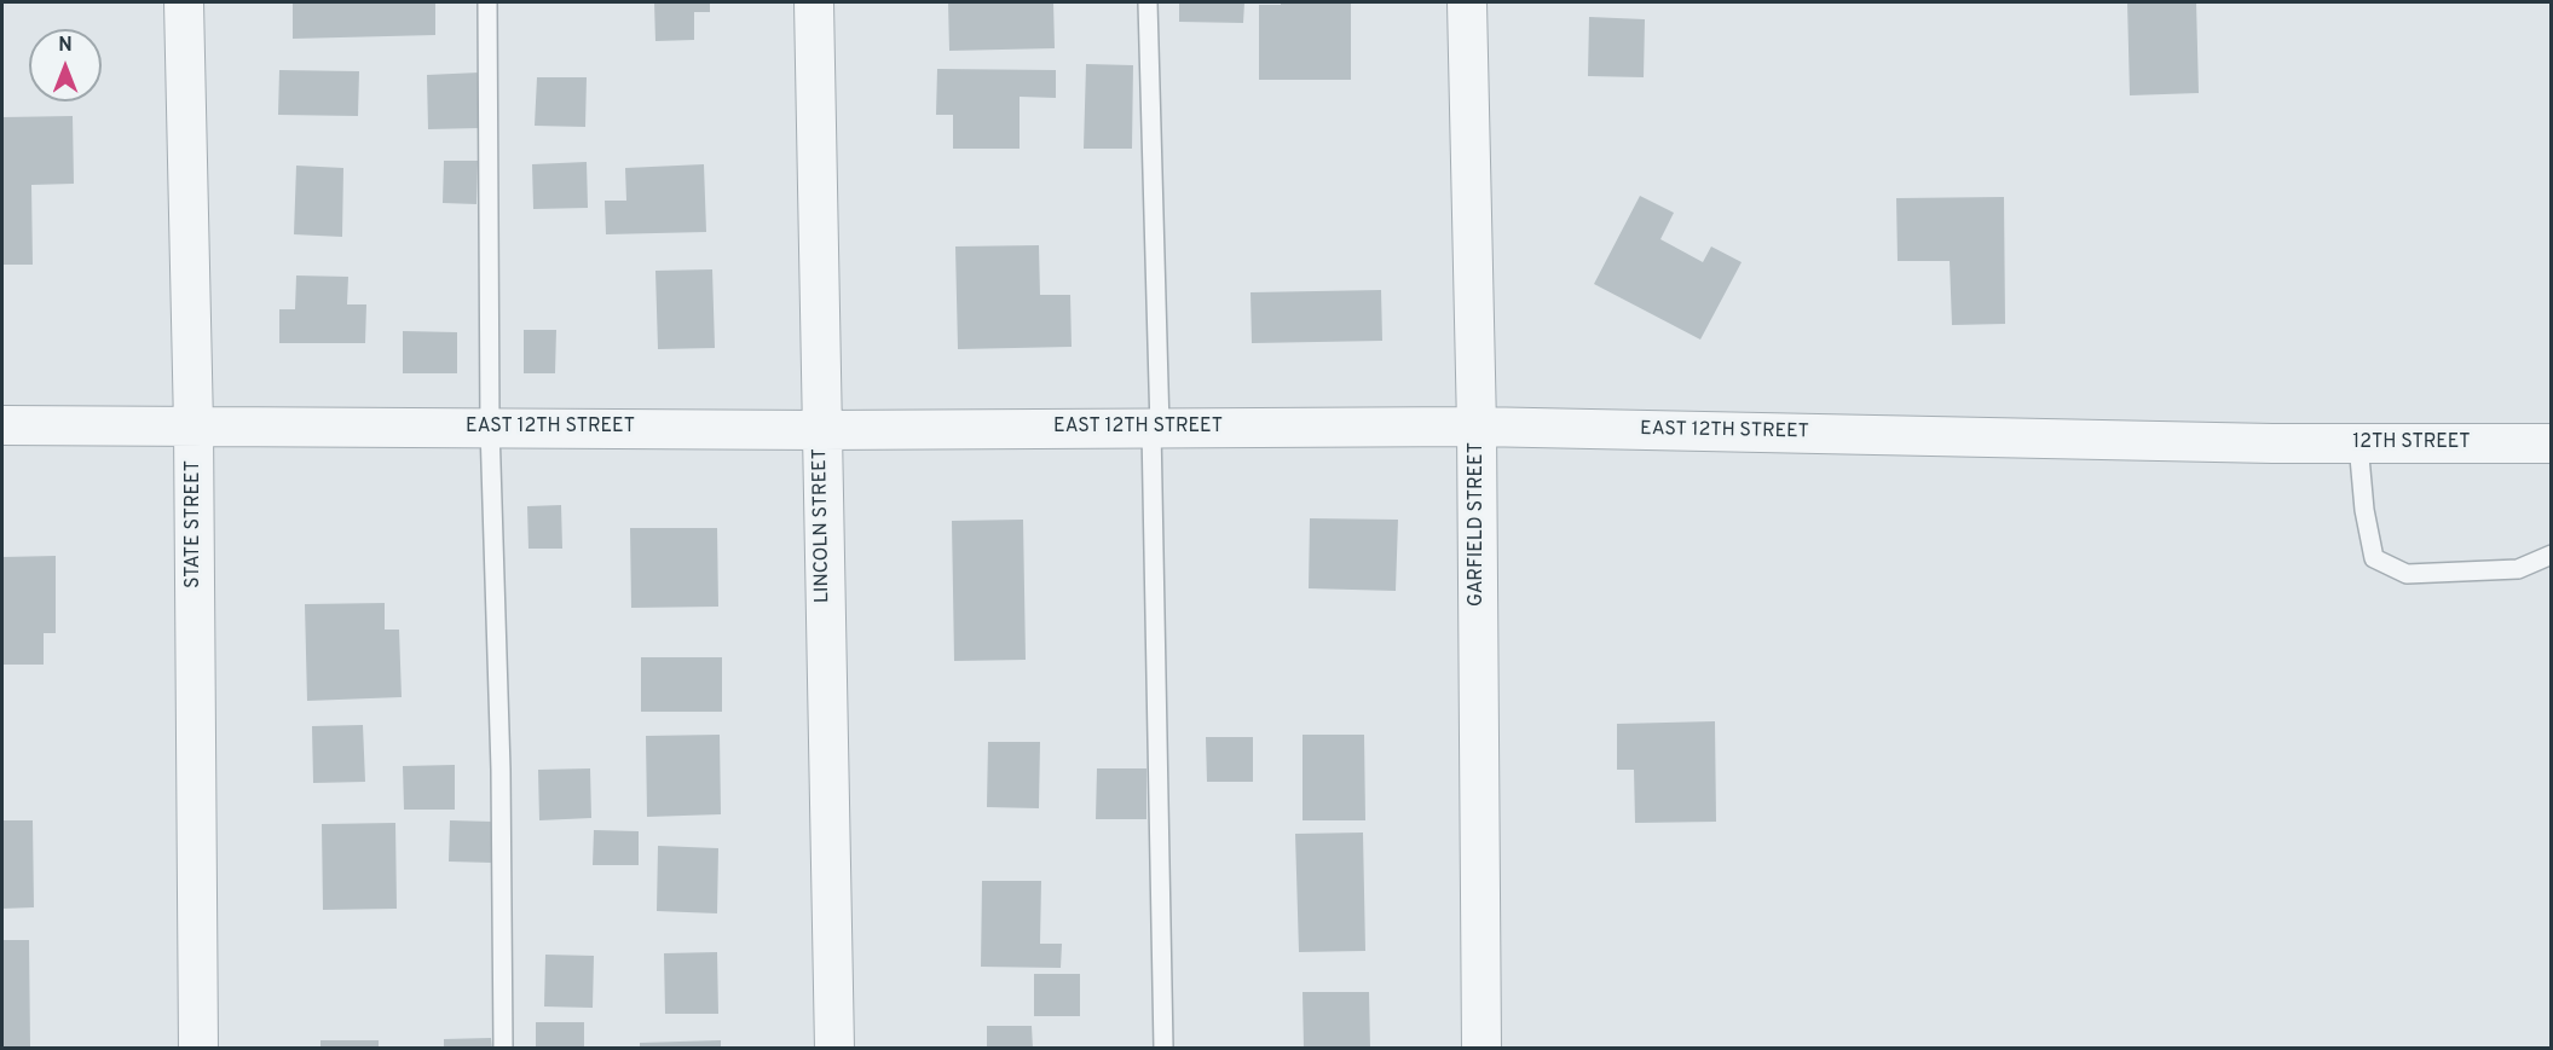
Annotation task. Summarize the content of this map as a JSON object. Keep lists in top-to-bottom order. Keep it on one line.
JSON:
{"streets":{"street":["EAST 12TH STREET","12TH STREET","STATE STREET","GARFIELD STREET","LINCOLN STREET"]},"crossings":[["EAST 12TH STREET","12TH STREET"],["EAST 12TH STREET","STATE STREET"],["EAST 12TH STREET","GARFIELD STREET"],["EAST 12TH STREET","LINCOLN STREET"]],"north":"top"}
